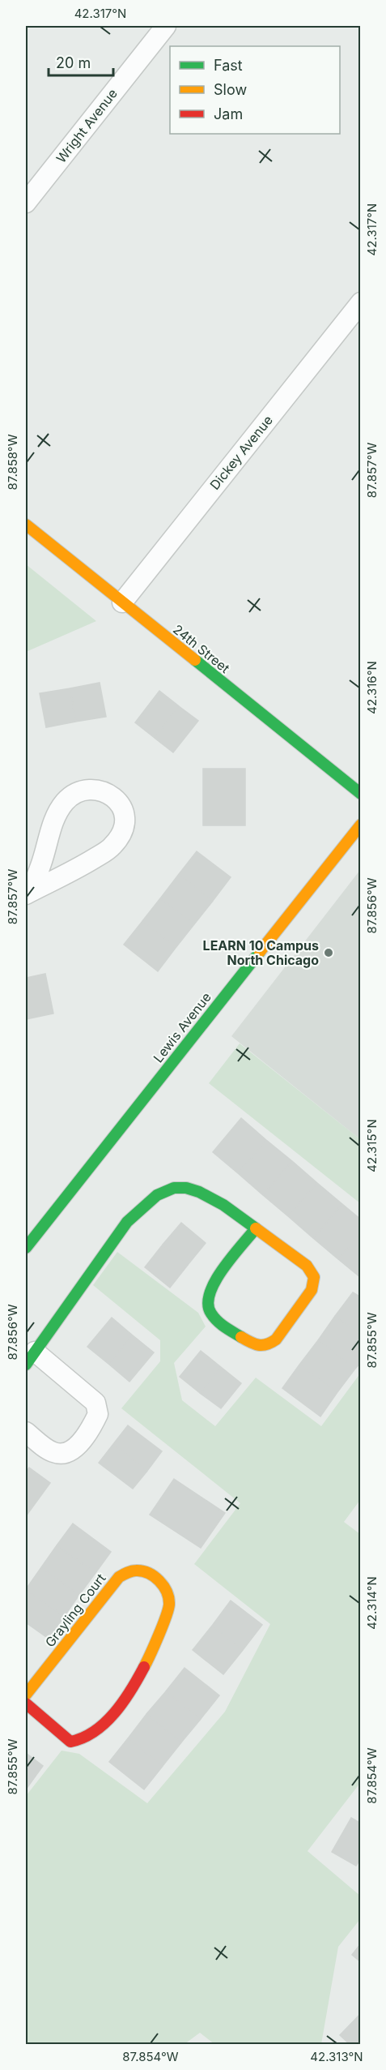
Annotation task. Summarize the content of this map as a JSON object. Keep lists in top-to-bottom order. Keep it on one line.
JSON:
{"streets":{"street":["Wright Avenue","Dickey Avenue","24th Street","Lewis Avenue","Grayling Court"]},"crossings":[["Dickey Avenue","24th Street"]],"places":["LEARN 10 Campus North Chicago"],"legend":["Fast","Slow","Jam"],"scale_bar":"20 m","coordinates":["42.317°N","87.858°W","87.857°W","42.316°N","87.856°W","42.315°N","87.855°W","42.314°N","87.854°W","42.313°N"]}
